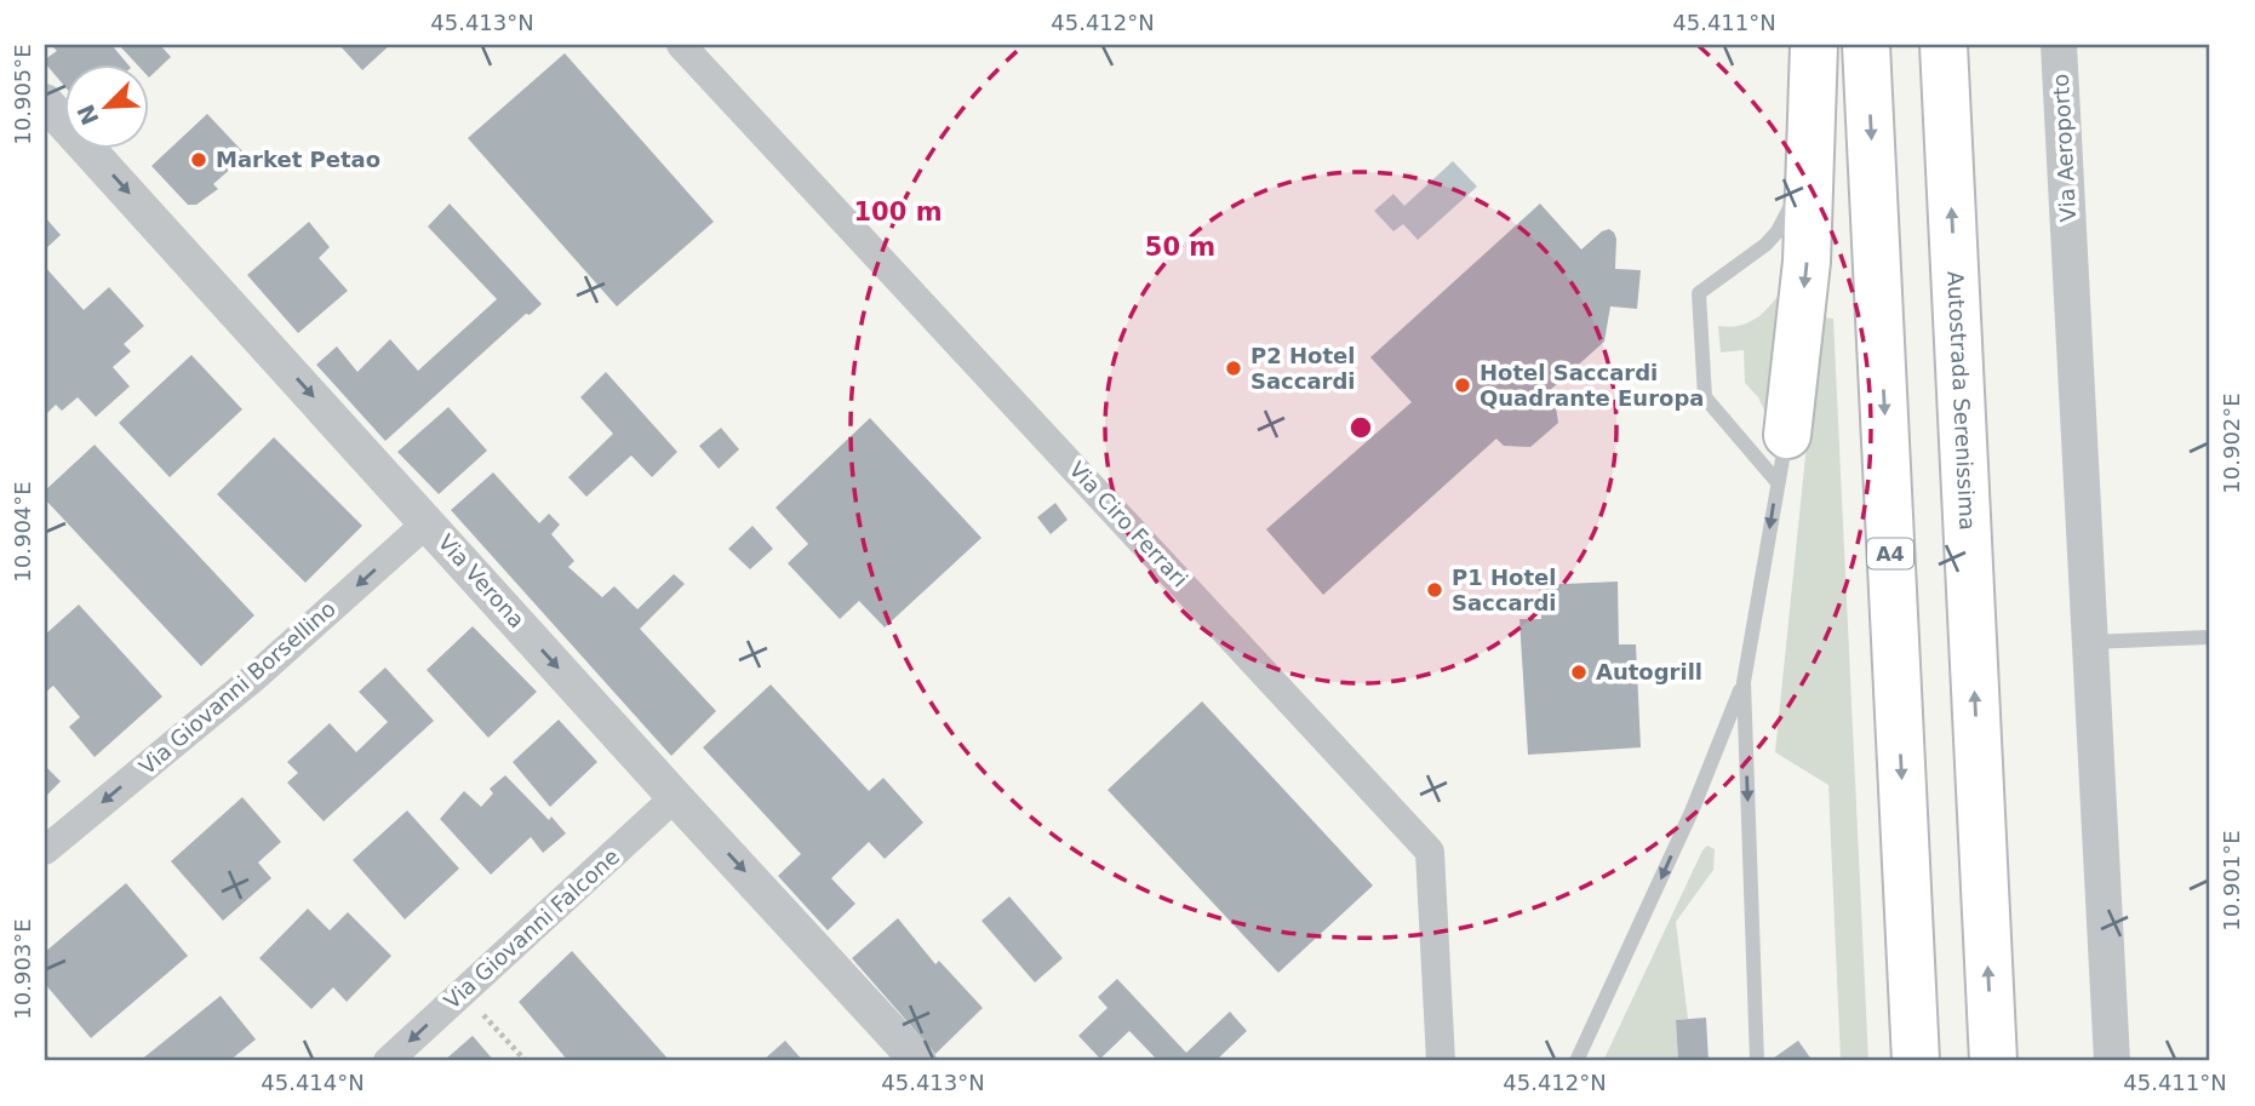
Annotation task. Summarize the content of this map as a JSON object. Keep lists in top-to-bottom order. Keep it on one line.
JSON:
{"streets":{"highway":["Autostrada Serenissima","A4"],"street":["Via Aeroporto","Via Ciro Ferrari","Via Verona","Via Giovanni Borsellino","Via Giovanni Falcone"]},"crossings":[["Via Verona","Via Giovanni Borsellino"],["Via Verona","Via Giovanni Falcone"]],"one_way":["Via Verona","Via Giovanni Borsellino"],"places":["Market Petao","P2 Hotel Saccardi","Hotel Saccardi Quadrante Europa","P1 Hotel Saccardi","Autogrill"],"north":"bottom left","coordinates":["45.413°N","45.412°N","45.411°N","10.905°E","10.902°E","10.904°E","10.901°E","10.903°E","45.414°N"],"rings":["100 m","50 m"]}
